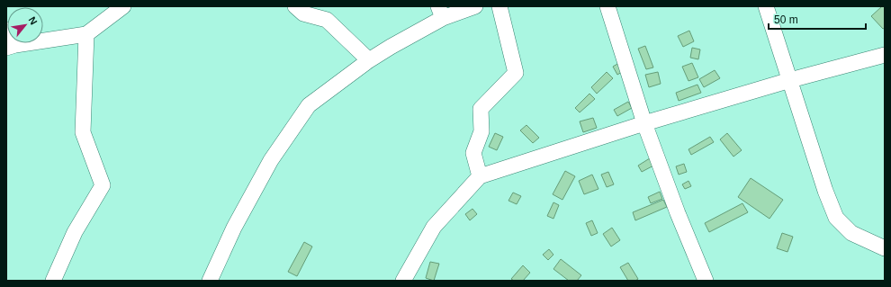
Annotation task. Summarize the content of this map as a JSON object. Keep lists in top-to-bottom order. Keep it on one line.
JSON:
{"scale_bar":"50 m","north":"top right"}
